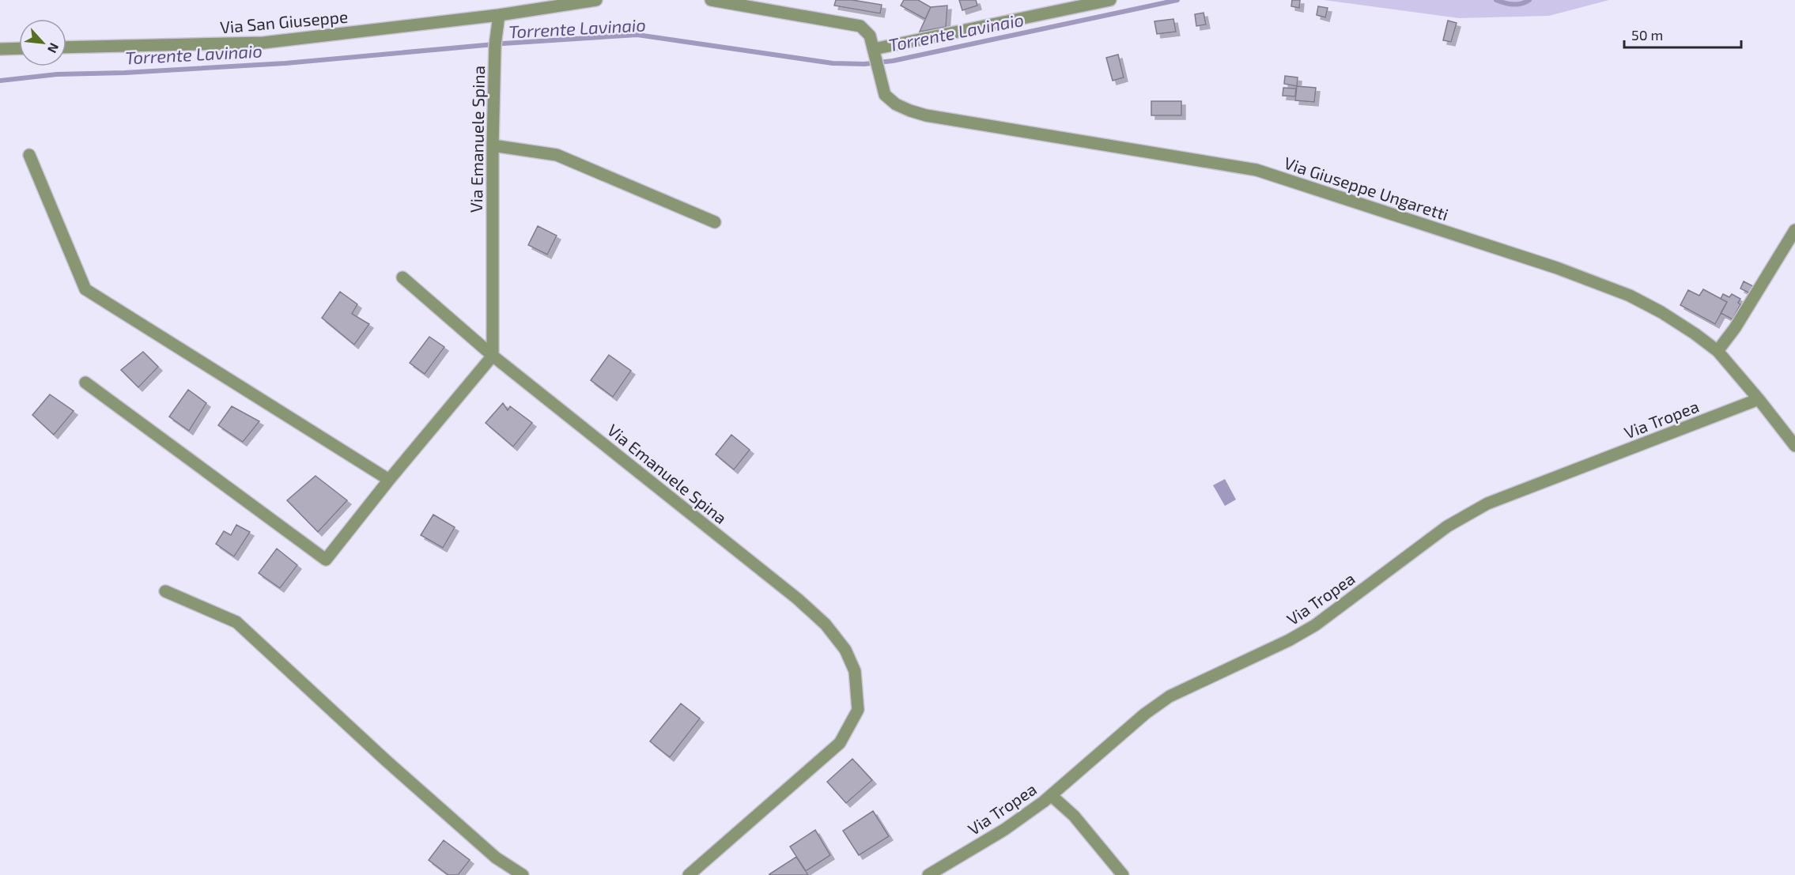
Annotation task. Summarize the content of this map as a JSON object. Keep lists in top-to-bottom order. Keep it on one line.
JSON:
{"streets":{"street":["Via San Giuseppe","Via Emanuele Spina","Via Giuseppe Ungaretti","Via Tropea"]},"crossings":[["Via San Giuseppe","Via Emanuele Spina"],["Via Giuseppe Ungaretti","Via Tropea"]],"water":["Torrente Lavinaio"],"scale_bar":"50 m","north":"bottom right"}
